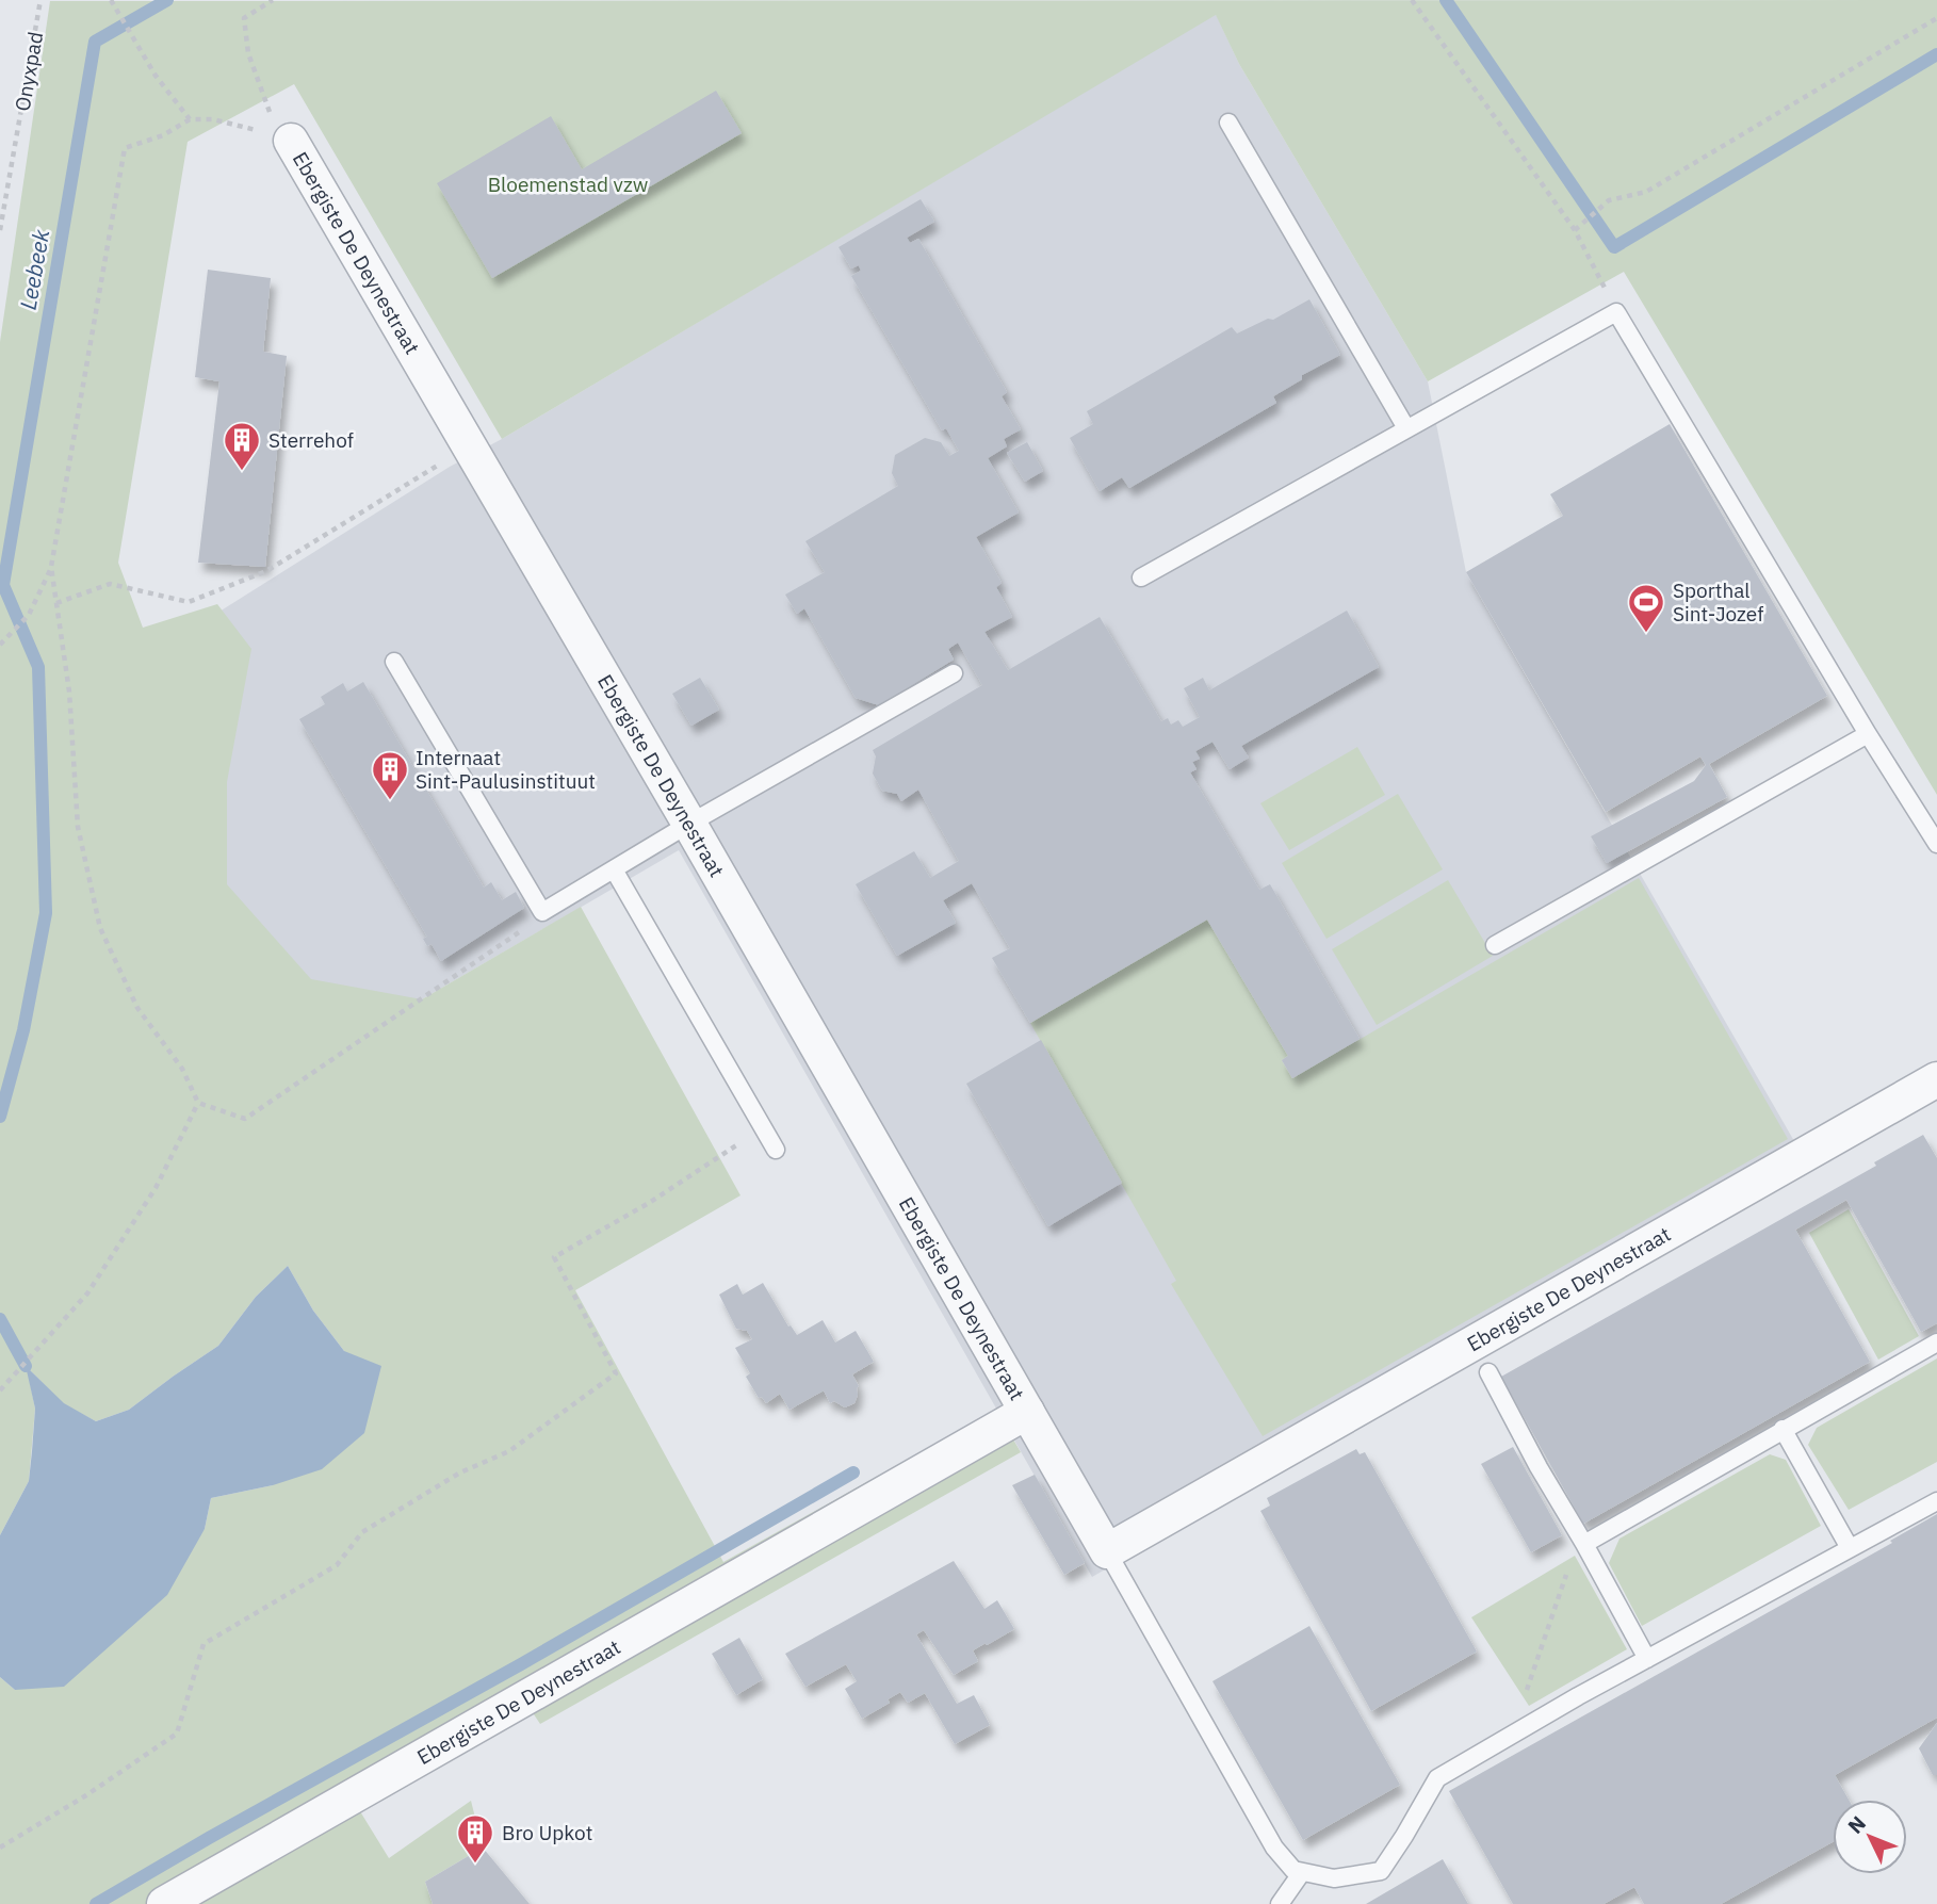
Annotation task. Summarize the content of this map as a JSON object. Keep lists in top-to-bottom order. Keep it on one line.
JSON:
{"streets":{"street":["Ebergiste De Deynestraat"],"path":["Onyxpad"]},"water":["Leebeek"],"parks":["Bloemenstad vzw"],"places":{"building":["Sterrehof","Internaat Sint-Paulusinstituut","Bro Upkot"],"sports":["Sporthal Sint-Jozef"]},"north":"top left"}
